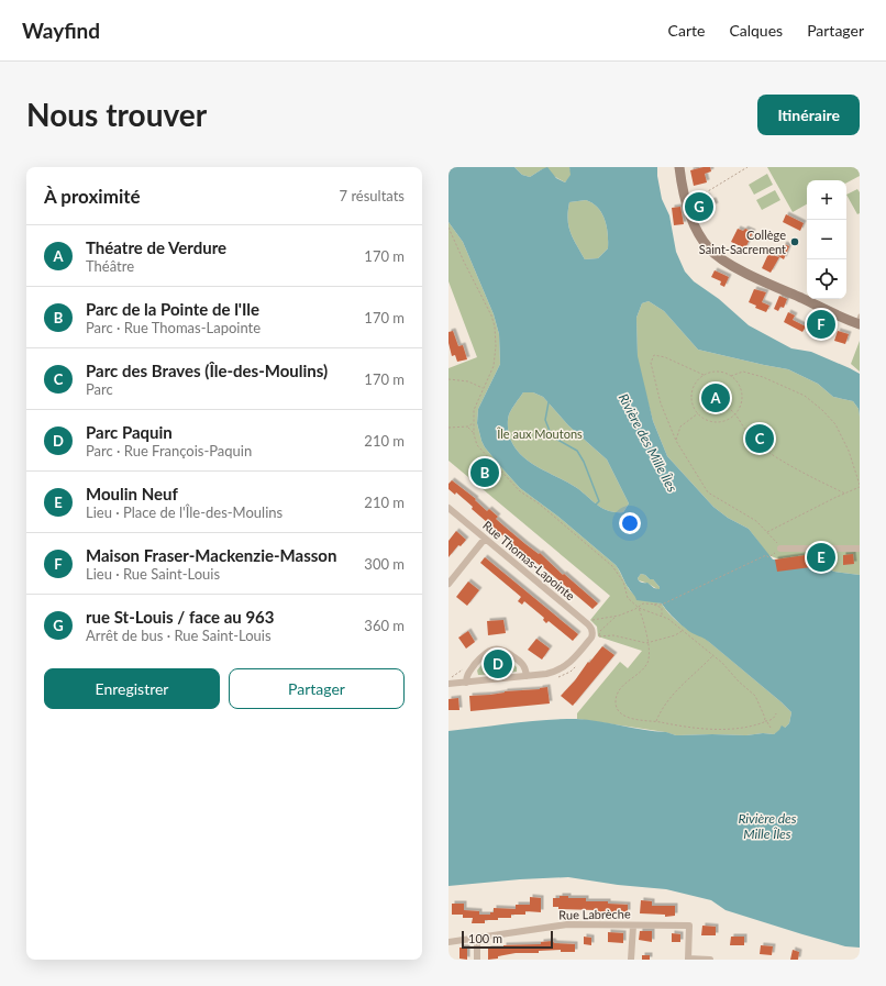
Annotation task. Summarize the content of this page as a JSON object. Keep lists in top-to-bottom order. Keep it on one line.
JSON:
{"streets":{"street":["Rue Thomas-Lapointe","Rue Labrèche"]},"water":["Rivière des Mille Îles"],"parks":["Île aux Moutons"],"places":["Collège Saint-Sacrement"],"scale_bar":"100 m","page":{"header":"Wayfind","nav":["Carte","Calques","Partager"],"buttons":["Itinéraire",["Enregistrer","Partager"]],"title":"Nous trouver","heading":["À proximité","7 résultats"],"map_buttons":["+","−"],"pins":["G","F","A","C","B","E","D"],"list":[{"mark":"A","name":"Théatre de Verdure","note":"Théâtre","value":"170 m"},{"mark":"B","name":"Parc de la Pointe de l'Ile","note":"Parc · Rue Thomas-Lapointe","value":"170 m"},{"mark":"C","name":"Parc des Braves (Île-des-Moulins)","note":"Parc","value":"170 m"},{"mark":"D","name":"Parc Paquin","note":"Parc · Rue François-Paquin","value":"210 m"},{"mark":"E","name":"Moulin Neuf","note":"Lieu · Place de l'Île-des-Moulins","value":"210 m"},{"mark":"F","name":"Maison Fraser-Mackenzie-Masson","note":"Lieu · Rue Saint-Louis","value":"300 m"},{"mark":"G","name":"rue St-Louis / face au 963","note":"Arrêt de bus · Rue Saint-Louis","value":"360 m"}],"scale":"100 m"}}
